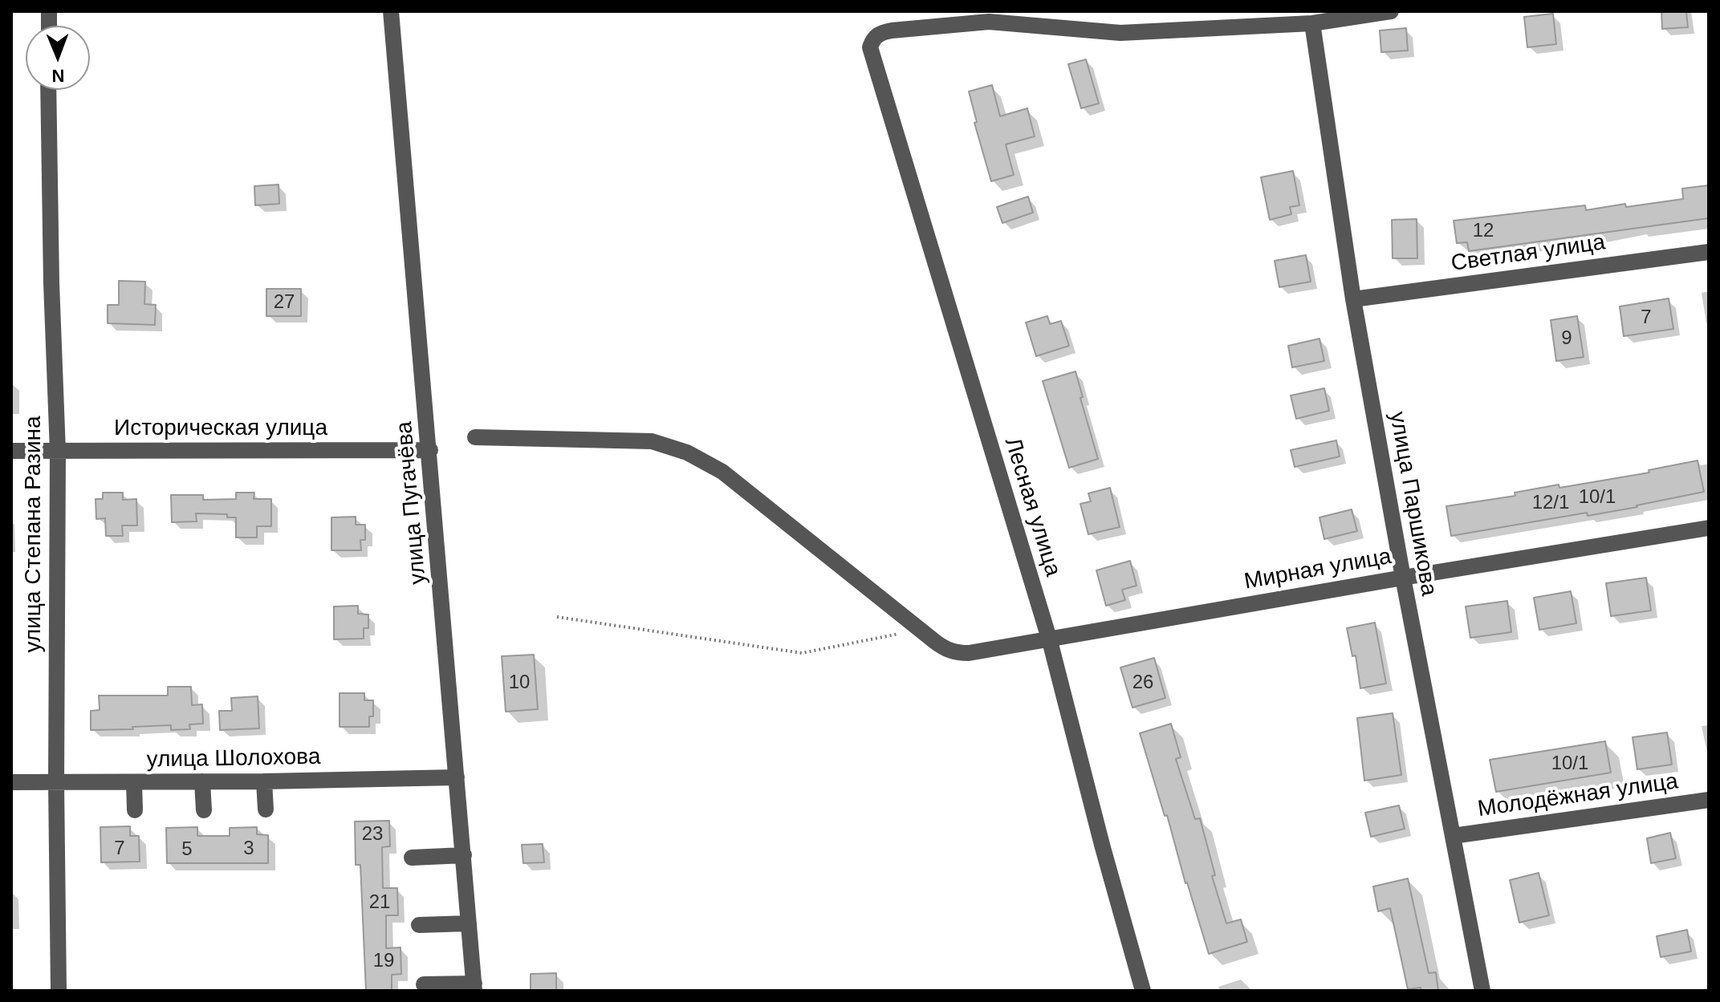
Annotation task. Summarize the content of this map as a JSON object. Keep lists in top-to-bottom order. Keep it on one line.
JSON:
{"streets":{"street":["Светлая улица","Историческая улица","улица Пугачёва","улица Паршикова","Лесная улица","улица Степана Разина","Мирная улица","улица Шолохова","Молодёжная улица"]},"crossings":[["Светлая улица","улица Паршикова"],["Историческая улица","улица Пугачёва"],["Историческая улица","улица Степана Разина"],["улица Пугачёва","улица Шолохова"],["улица Паршикова","Лесная улица"],["улица Паршикова","Мирная улица"],["улица Паршикова","Молодёжная улица"],["Лесная улица","Мирная улица"],["улица Степана Разина","улица Шолохова"]],"house_numbers":["12","27","7","9","10/1","12/1","10","26","10/1","23","7","3","5","21","19"],"north":"bottom"}
